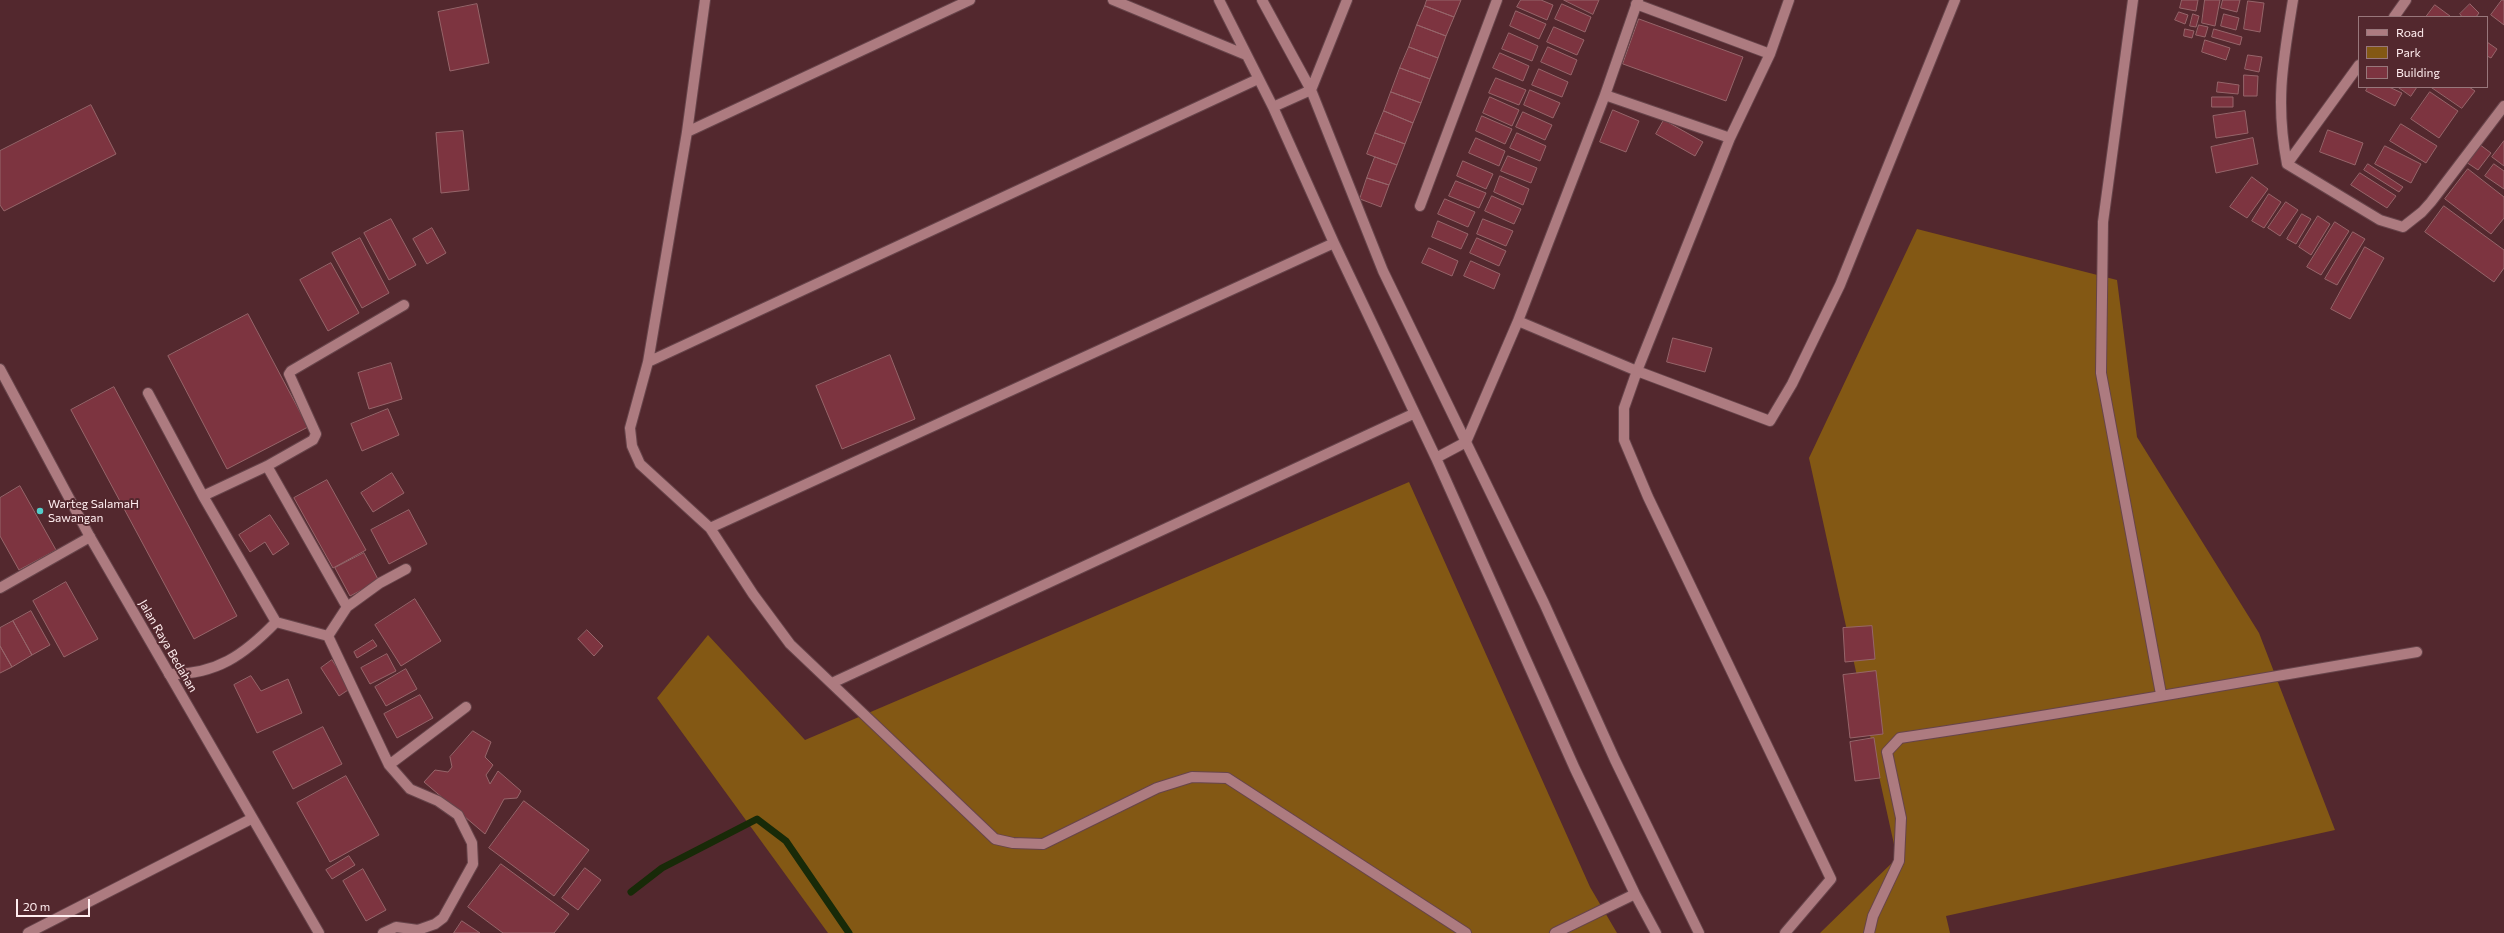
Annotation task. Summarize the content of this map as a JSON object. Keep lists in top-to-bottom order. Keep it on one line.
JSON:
{"streets":{"street":["Jalan Raya Bedahan"]},"places":["Warteg SalamaH Sawangan"],"legend":["Road","Park","Building"],"scale_bar":"20 m"}
